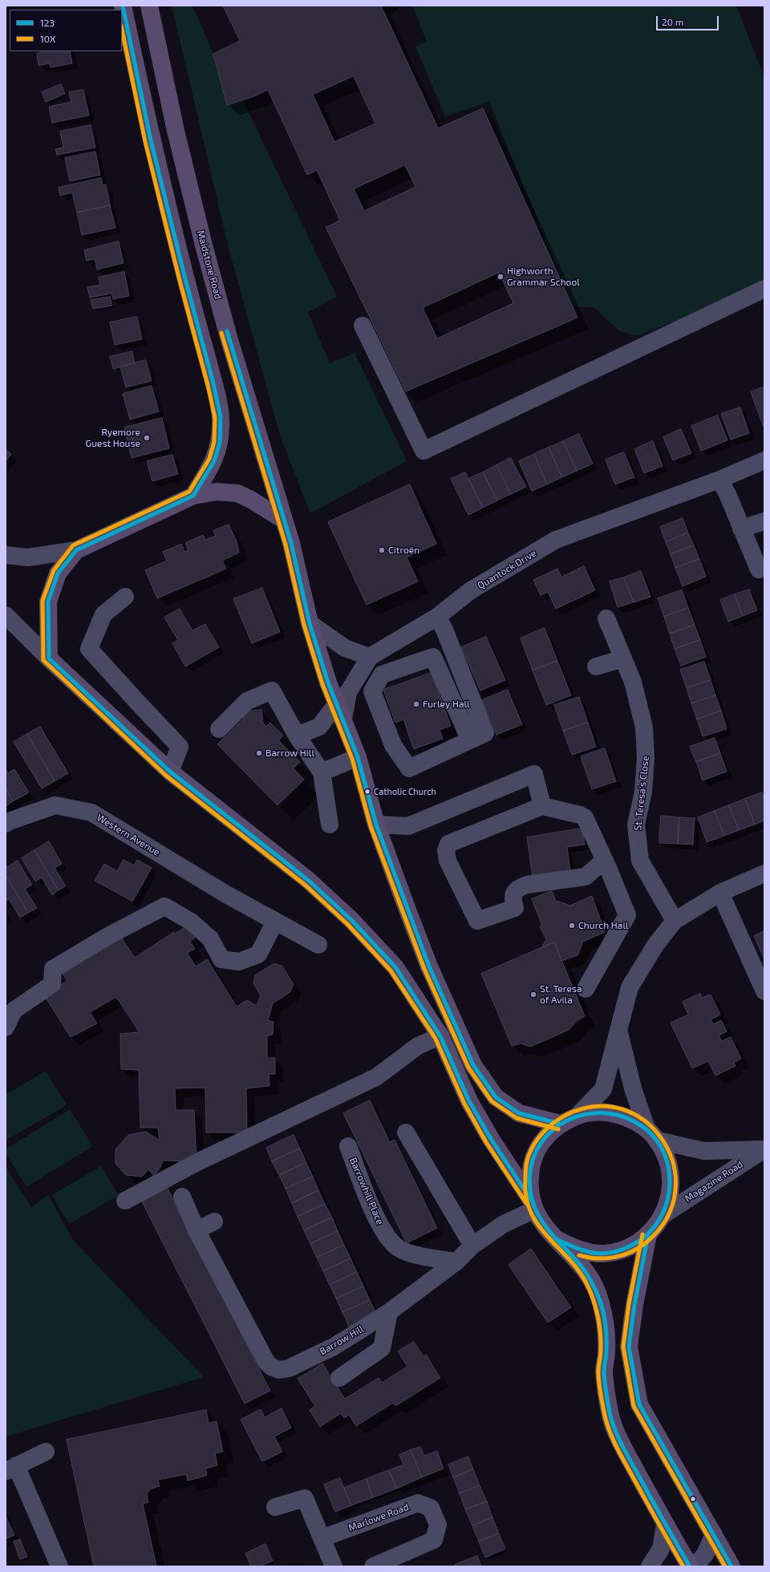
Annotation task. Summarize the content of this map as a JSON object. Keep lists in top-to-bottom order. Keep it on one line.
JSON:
{"streets":{"main road":["Maidstone Road"],"street":["Quantock Drive","St. Teresa's Close","Western Avenue","Magazine Road","Barrowhill Place","Barrow Hill","Marlowe Road"]},"crossings":[["Maidstone Road","Quantock Drive"],["Barrowhill Place","Barrow Hill"]],"places":["Highworth Grammar School","Ryemore Guest House","Citroën","Furley Hall","Barrow Hill","Catholic Church","Church Hall","St. Teresa of Avila"],"lines":["transit line 123","transit line 10X"],"legend":["123","10X"],"scale_bar":"20 m"}
